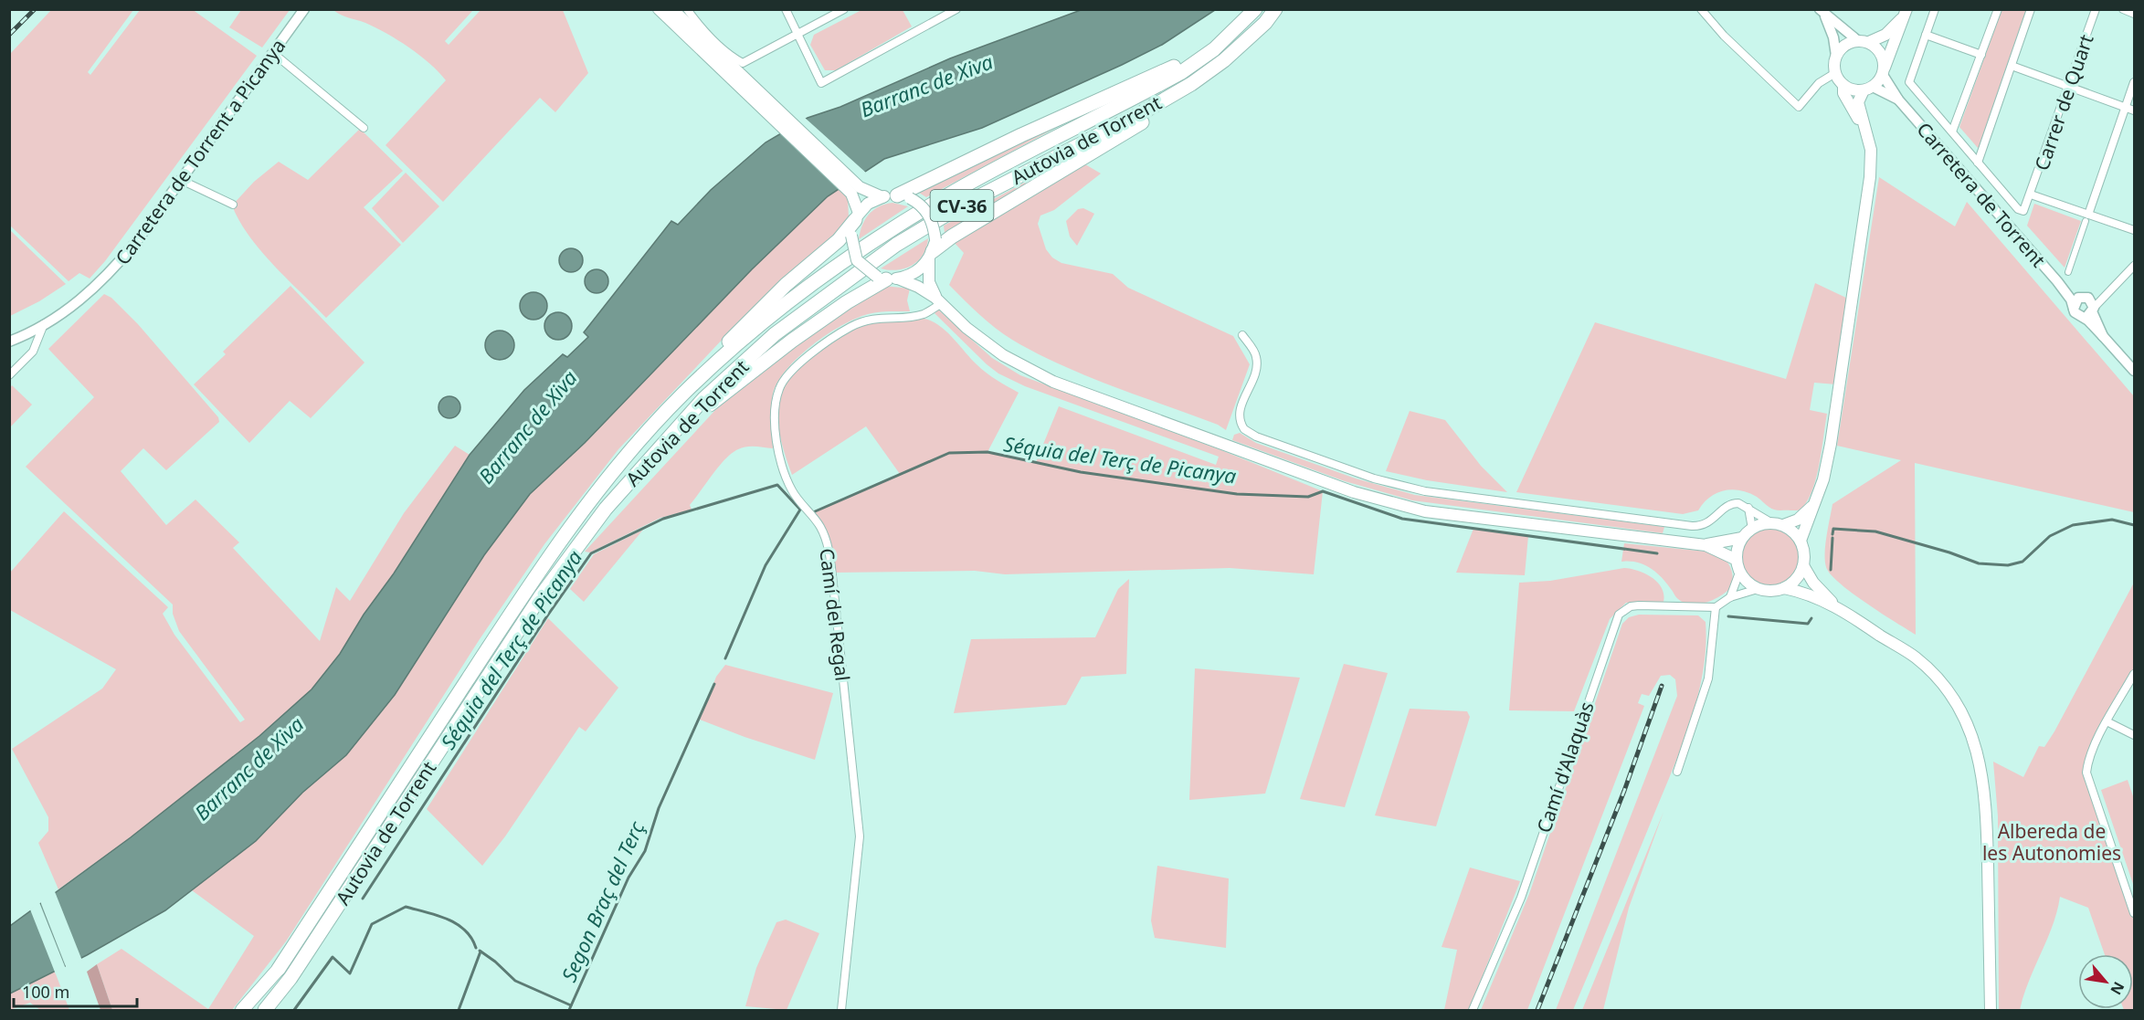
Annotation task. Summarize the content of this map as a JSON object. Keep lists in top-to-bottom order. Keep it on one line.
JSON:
{"streets":{"highway":["Autovia de Torrent","CV-36"],"street":["Carrer de Quart","Carretera de Torrent a Picanya","Carretera de Torrent","Camí del Regal","Camí d'Alaquàs"]},"water":["Barranc de Xiva","Séquia del Terç de Picanya","Segon Braç del Terç"],"parks":["Albereda de les Autonomies"],"scale_bar":"100 m","north":"bottom right"}
